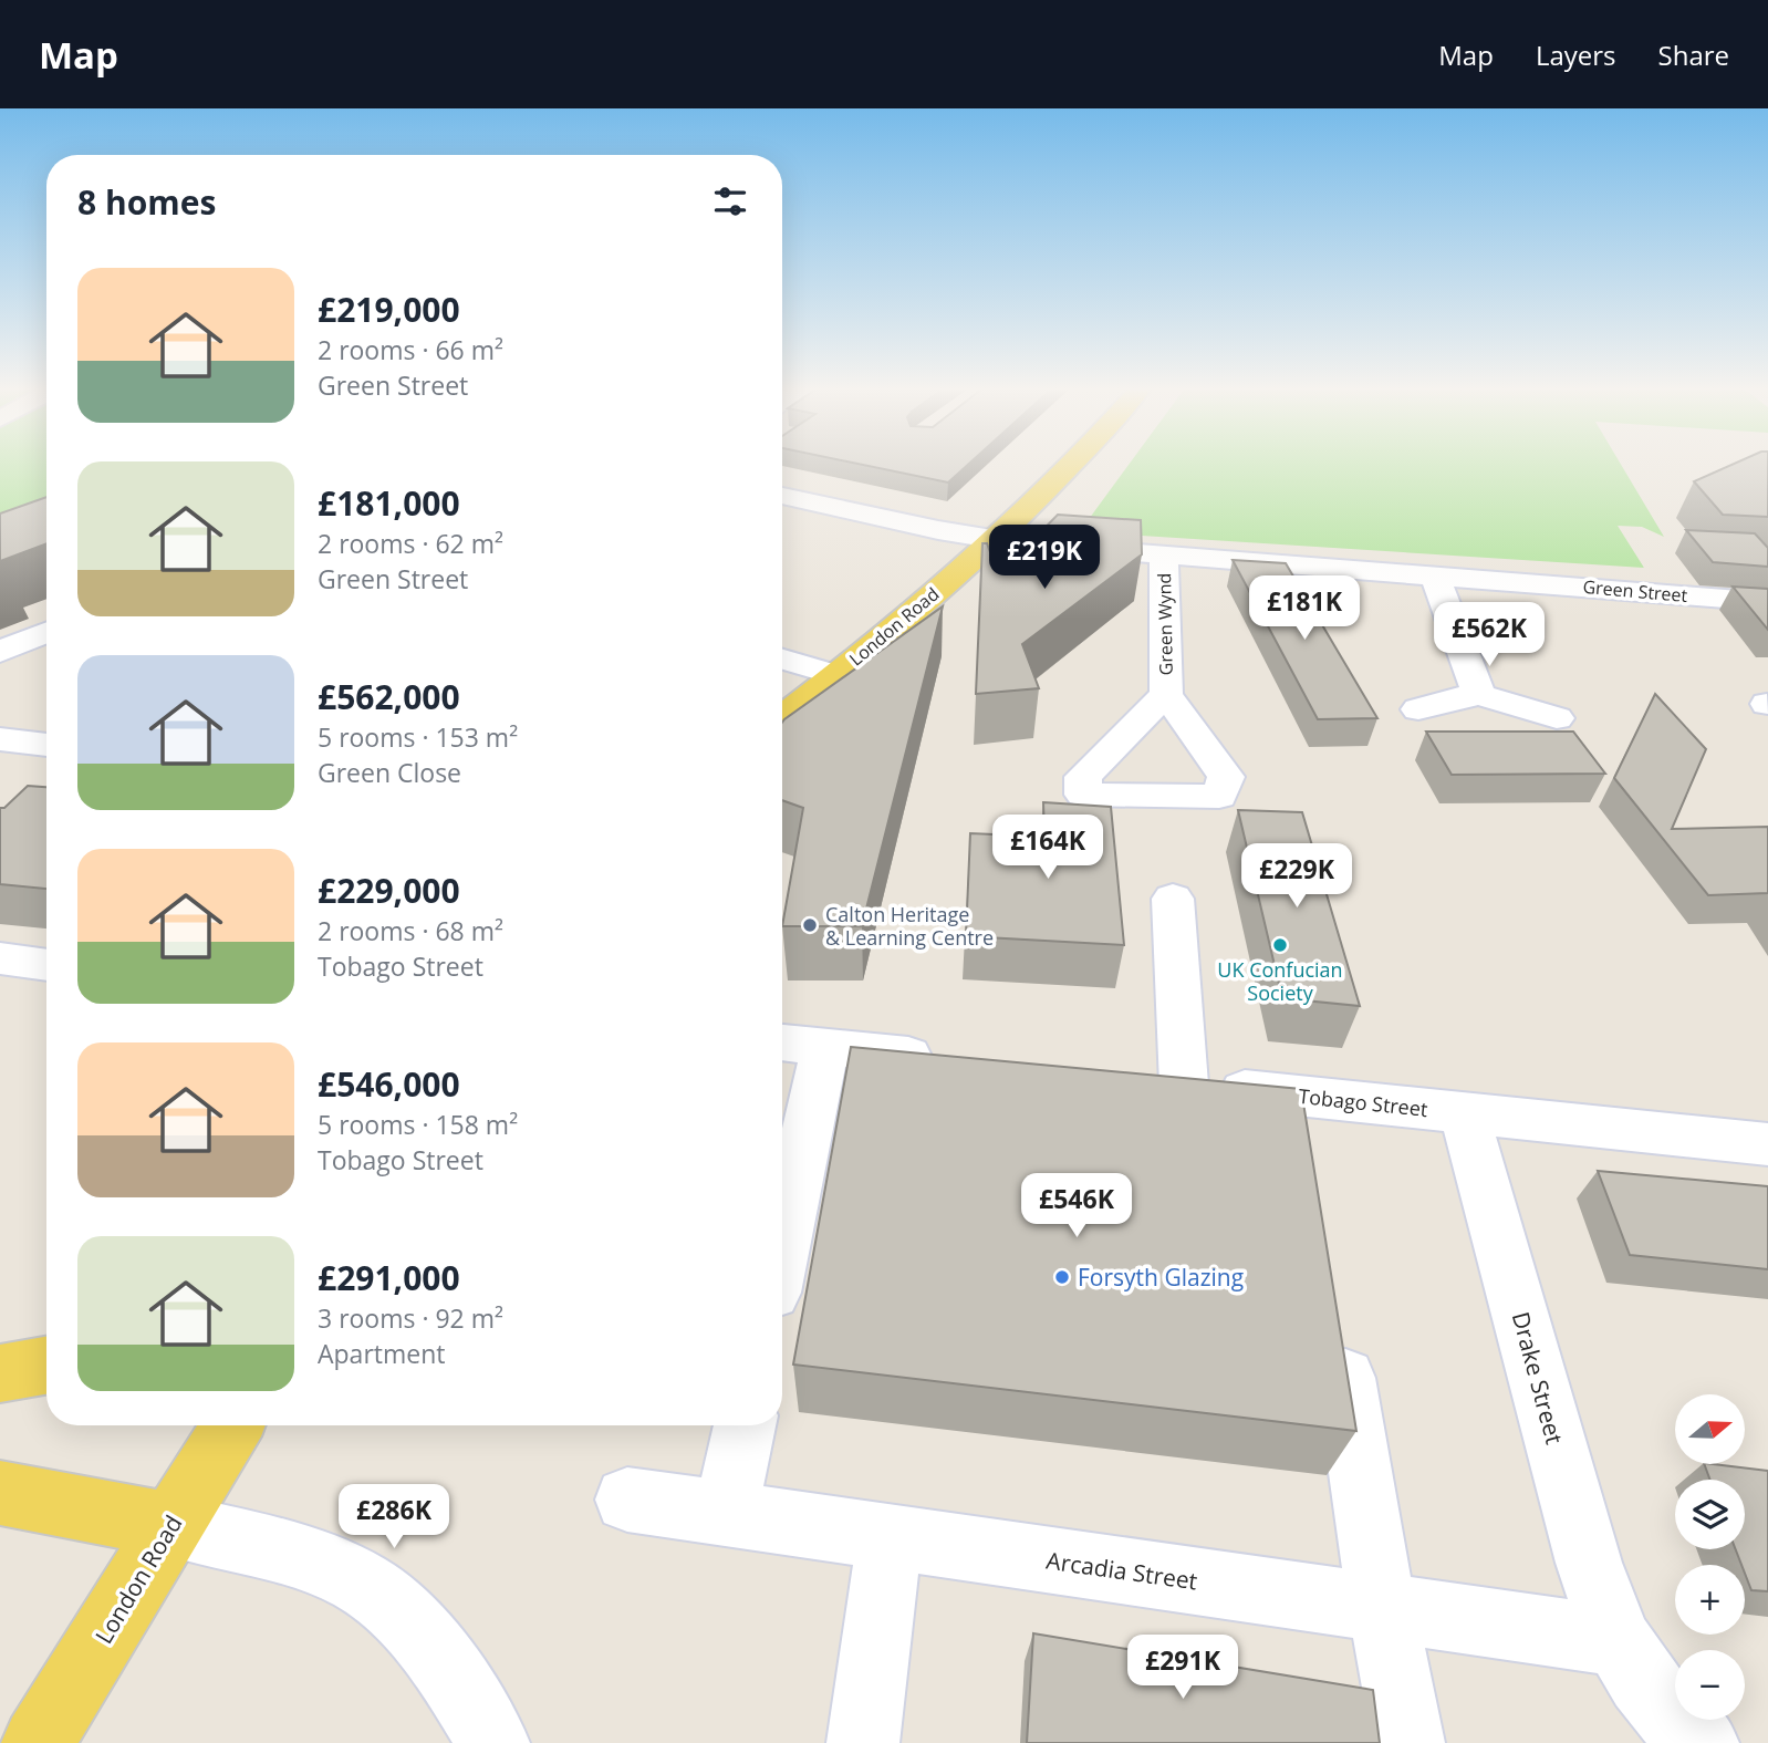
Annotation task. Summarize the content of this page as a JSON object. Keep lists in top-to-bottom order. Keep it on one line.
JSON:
{"streets":{"main road":["London Road"],"street":["Green Street","Green Wynd","Tobago Street","Drake Street","Arcadia Street"]},"crossings":[["Green Street","Green Wynd"],["Green Street","London Road"],["Tobago Street","Drake Street"],["Drake Street","Arcadia Street"]],"places":["Calton Heritage & Learning Centre","UK Confucian Society","Forsyth Glazing"],"north":"right","page":{"header":"Map","nav":["Map","Layers","Share"],"heading":"8 homes","list":[{"name":"£219,000","note":"2 rooms · 66 m² · Green Street"},{"name":"£181,000","note":"2 rooms · 62 m² · Green Street"},{"name":"£562,000","note":"5 rooms · 153 m² · Green Close"},{"name":"£229,000","note":"2 rooms · 68 m² · Tobago Street"},{"name":"£546,000","note":"5 rooms · 158 m² · Tobago Street"},{"name":"£291,000","note":"3 rooms · 92 m² · Apartment"}],"price":["£219K","£181K","£562K","£164K","£229K","£546K","£286K","£291K"],"map_buttons":["+","−"]}}
